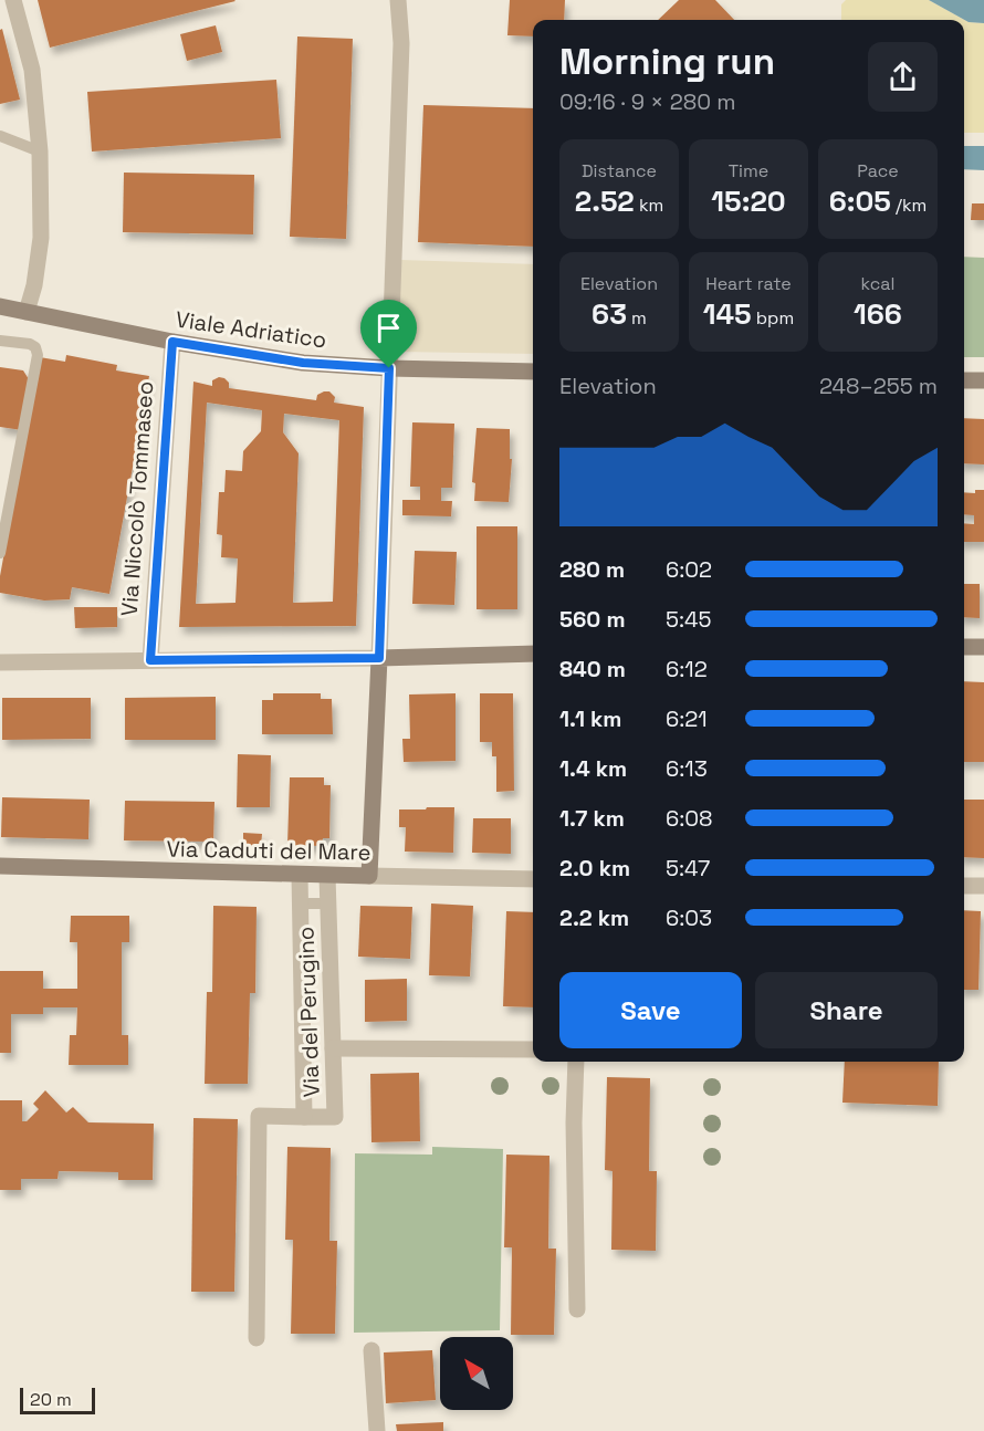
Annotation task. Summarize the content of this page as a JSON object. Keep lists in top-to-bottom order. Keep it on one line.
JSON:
{"streets":{"street":["Viale Adriatico","Via Niccolò Tommaseo","Via Caduti del Mare","Via del Perugino"]},"crossings":[["Viale Adriatico","Via Niccolò Tommaseo"],["Via Caduti del Mare","Via del Perugino"]],"scale_bar":"20 m","north":"top left","page":{"heading":["Morning run","09:16 · 9 × 280 m"],"stats":[["Distance","2.52 km"],["Time","15:20"],["Pace","6:05 /km"],["Elevation","63 m"],["Heart rate","145 bpm"],["kcal","166"]],"chart":["Elevation","248–255 m"],"list":[{"name":"280 m","note":"6:02"},{"name":"560 m","note":"5:45"},{"name":"840 m","note":"6:12"},{"name":"1.1 km","note":"6:21"},{"name":"1.4 km","note":"6:13"},{"name":"1.7 km","note":"6:08"},{"name":"2.0 km","note":"5:47"},{"name":"2.2 km","note":"6:03"}],"buttons":["Save","Share"],"scale":"20 m"}}
